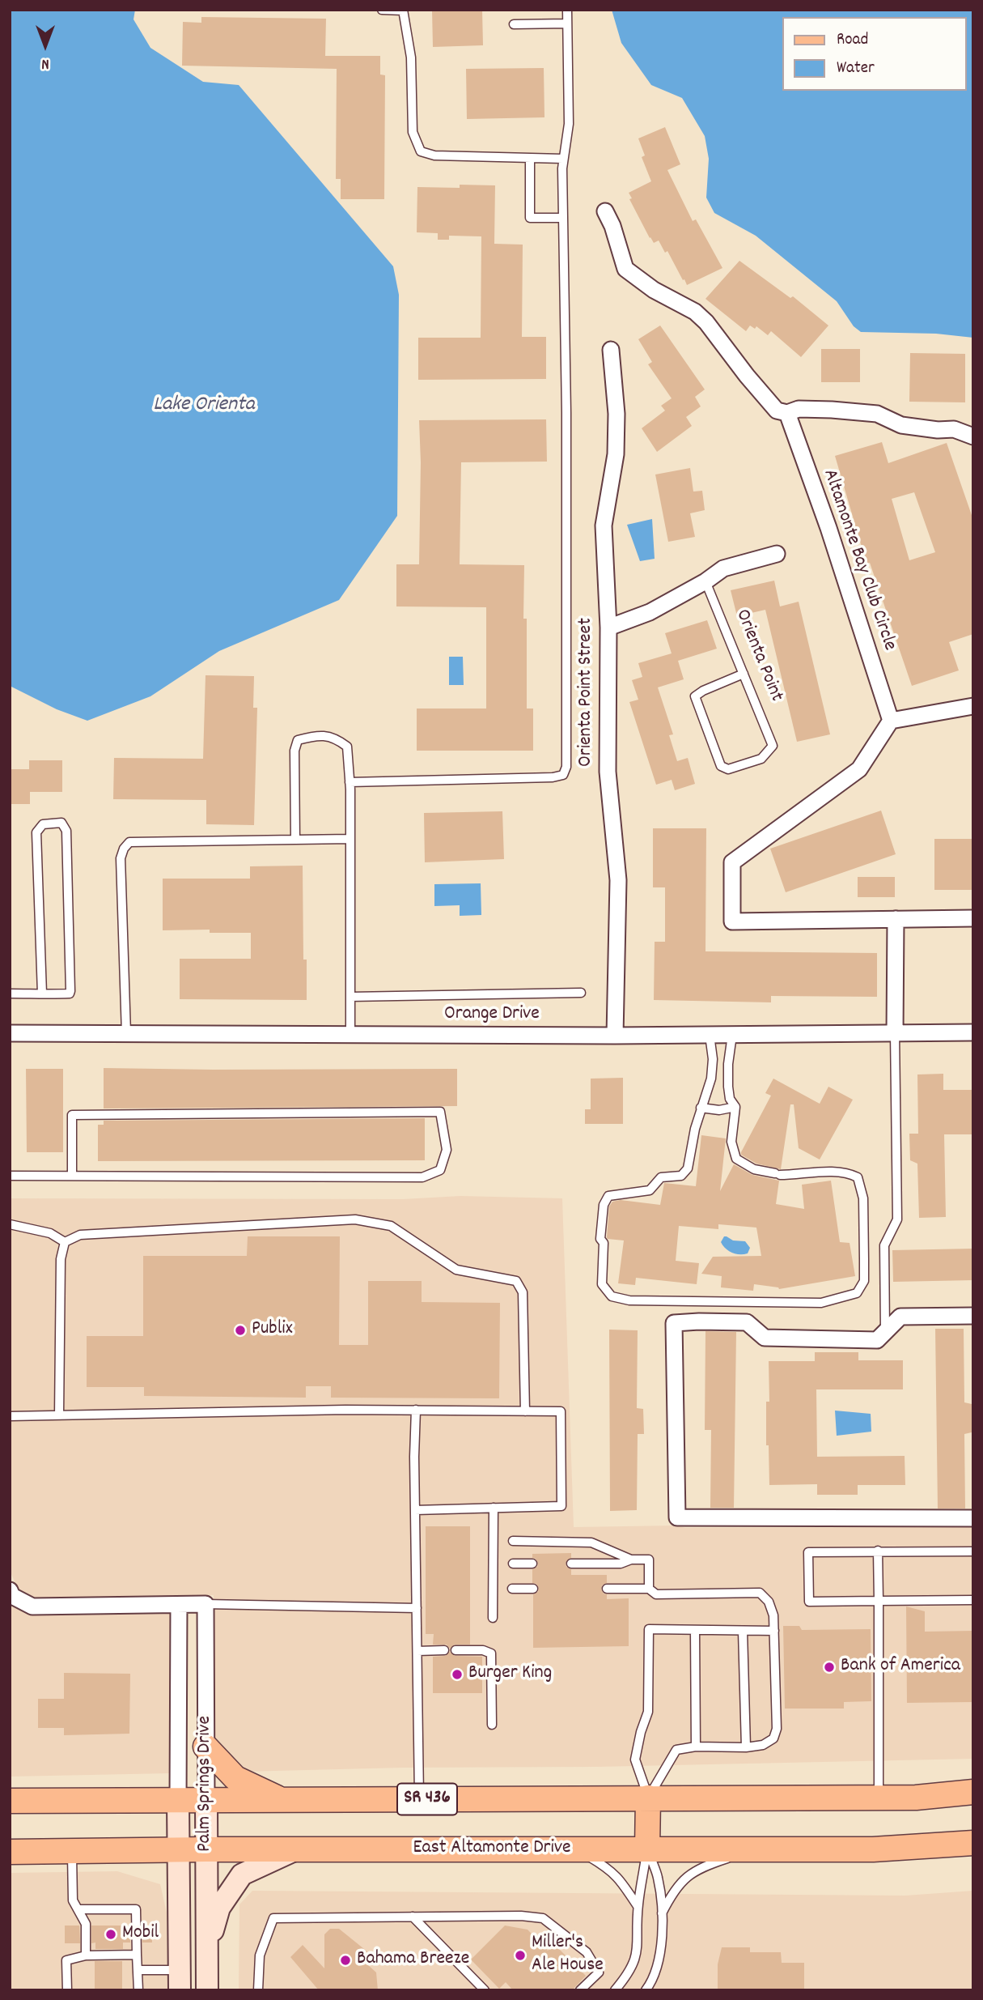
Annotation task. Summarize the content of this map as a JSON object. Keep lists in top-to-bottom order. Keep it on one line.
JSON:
{"streets":{"main road":["Palm Springs Drive","SR 436","East Altamonte Drive"],"street":["Altamonte Bay Club Circle","Orienta Point Street","Orange Drive"],"lane":["Orienta Point"]},"crossings":[["Orienta Point Street","Orange Drive"],["Palm Springs Drive","SR 436"],["Palm Springs Drive","East Altamonte Drive"]],"water":["Lake Orienta"],"places":["Publix","Bank of America","Burger King","Mobil","Miller's Ale House","Bahama Breeze"],"legend":["Road","Water"],"north":"bottom"}
